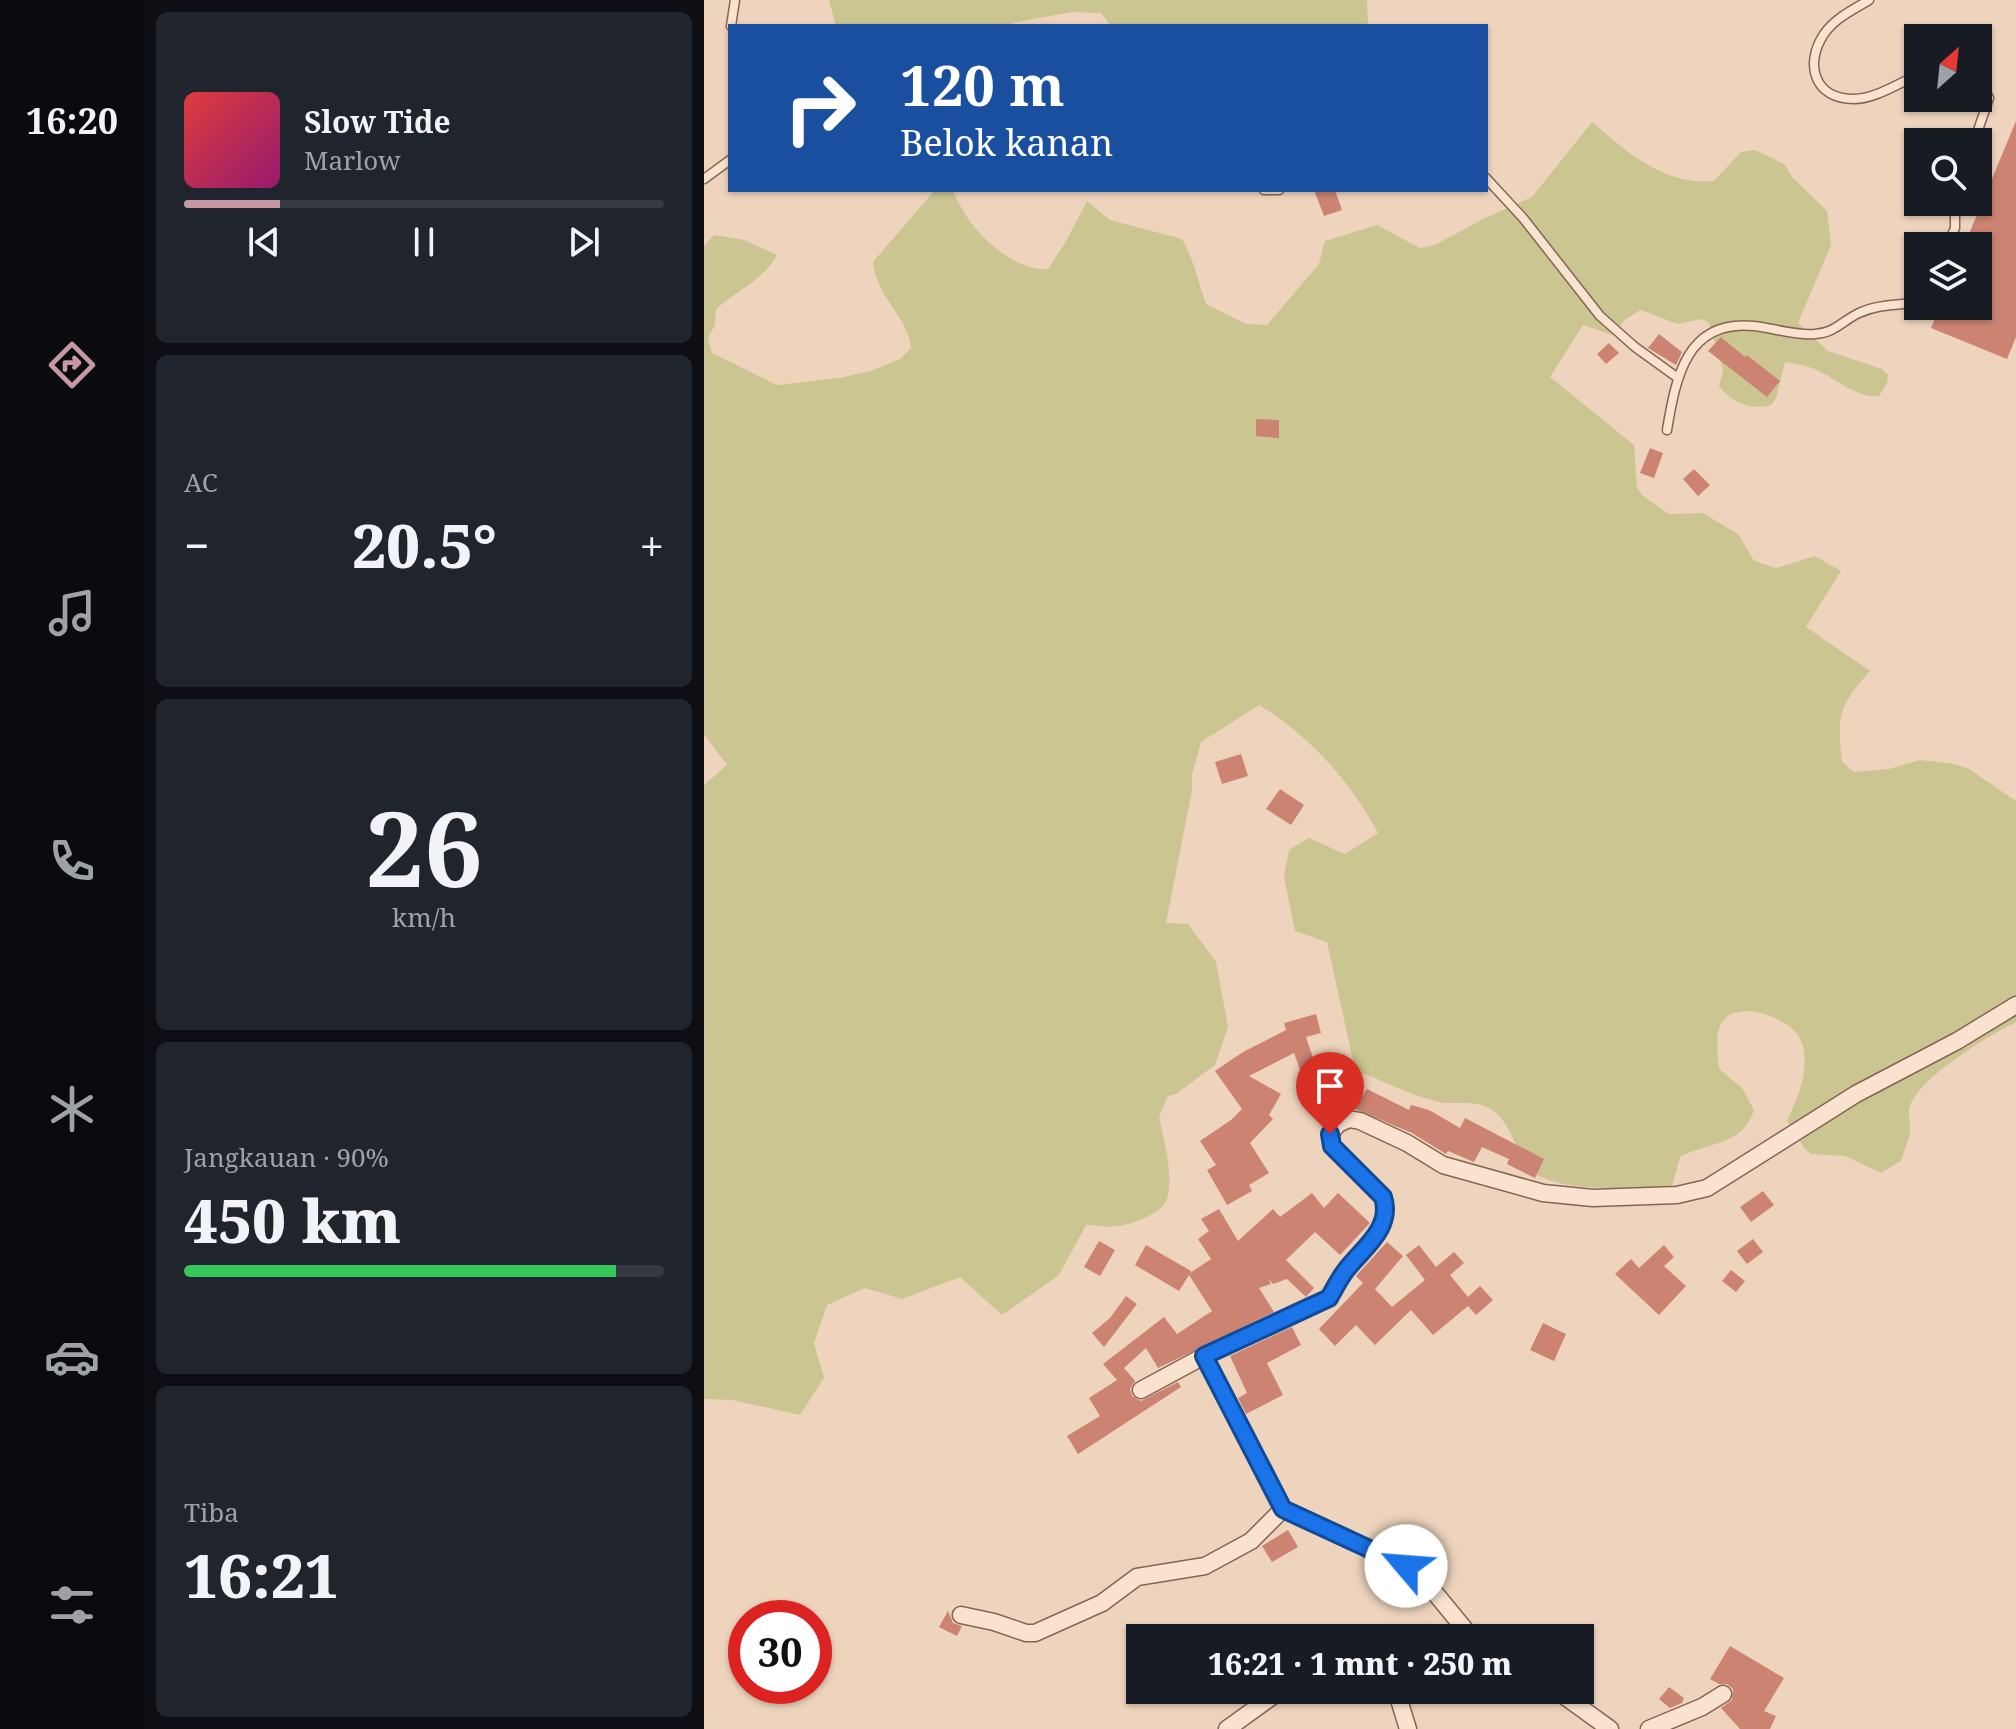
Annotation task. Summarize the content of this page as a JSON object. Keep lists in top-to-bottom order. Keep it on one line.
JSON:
{"north":"top right","page":{"tabs":"16:20","turn":["120 m","Belok kanan"],"song":["Slow Tide","Marlow"],"tile":["AC",["26","km/h"],["Jangkauan · 90%","450 km"],["Tiba","16:21"]],"heat":["−","20.5°","+"],"limit":"30","trip":"16:21 · 1 mnt · 250 m"}}
